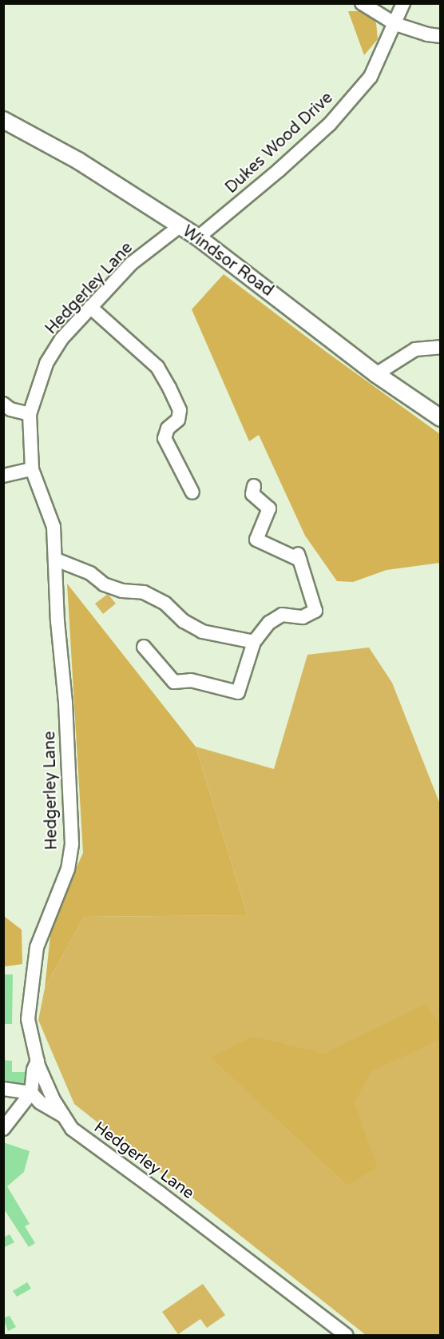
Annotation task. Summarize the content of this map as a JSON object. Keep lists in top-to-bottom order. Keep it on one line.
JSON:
{"streets":{"main road":["Windsor Road"],"street":["Dukes Wood Drive","Hedgerley Lane"]},"crossings":[["Dukes Wood Drive","Windsor Road"],["Windsor Road","Hedgerley Lane"]]}
